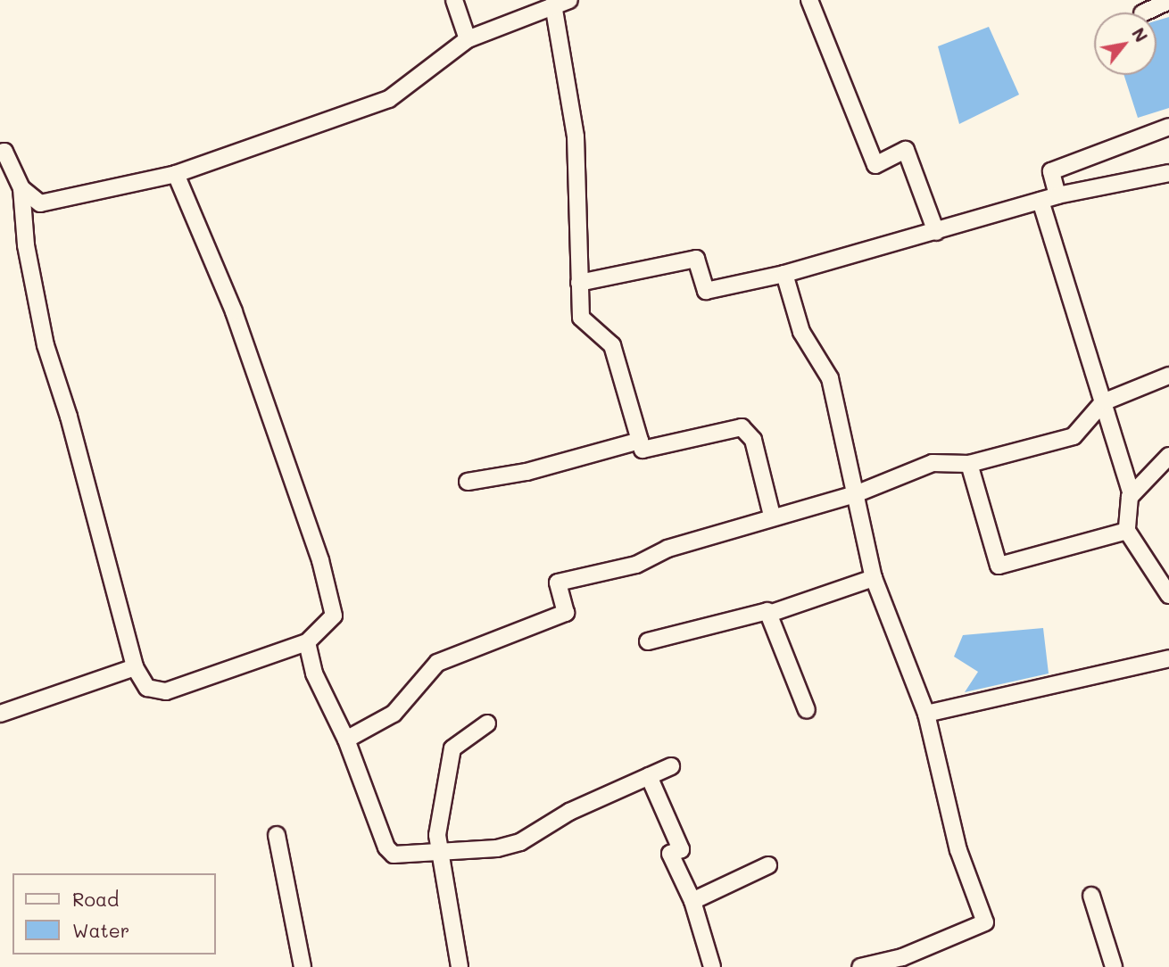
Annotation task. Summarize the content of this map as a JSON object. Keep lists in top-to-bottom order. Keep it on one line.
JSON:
{"legend":["Road","Water"],"north":"top right"}
